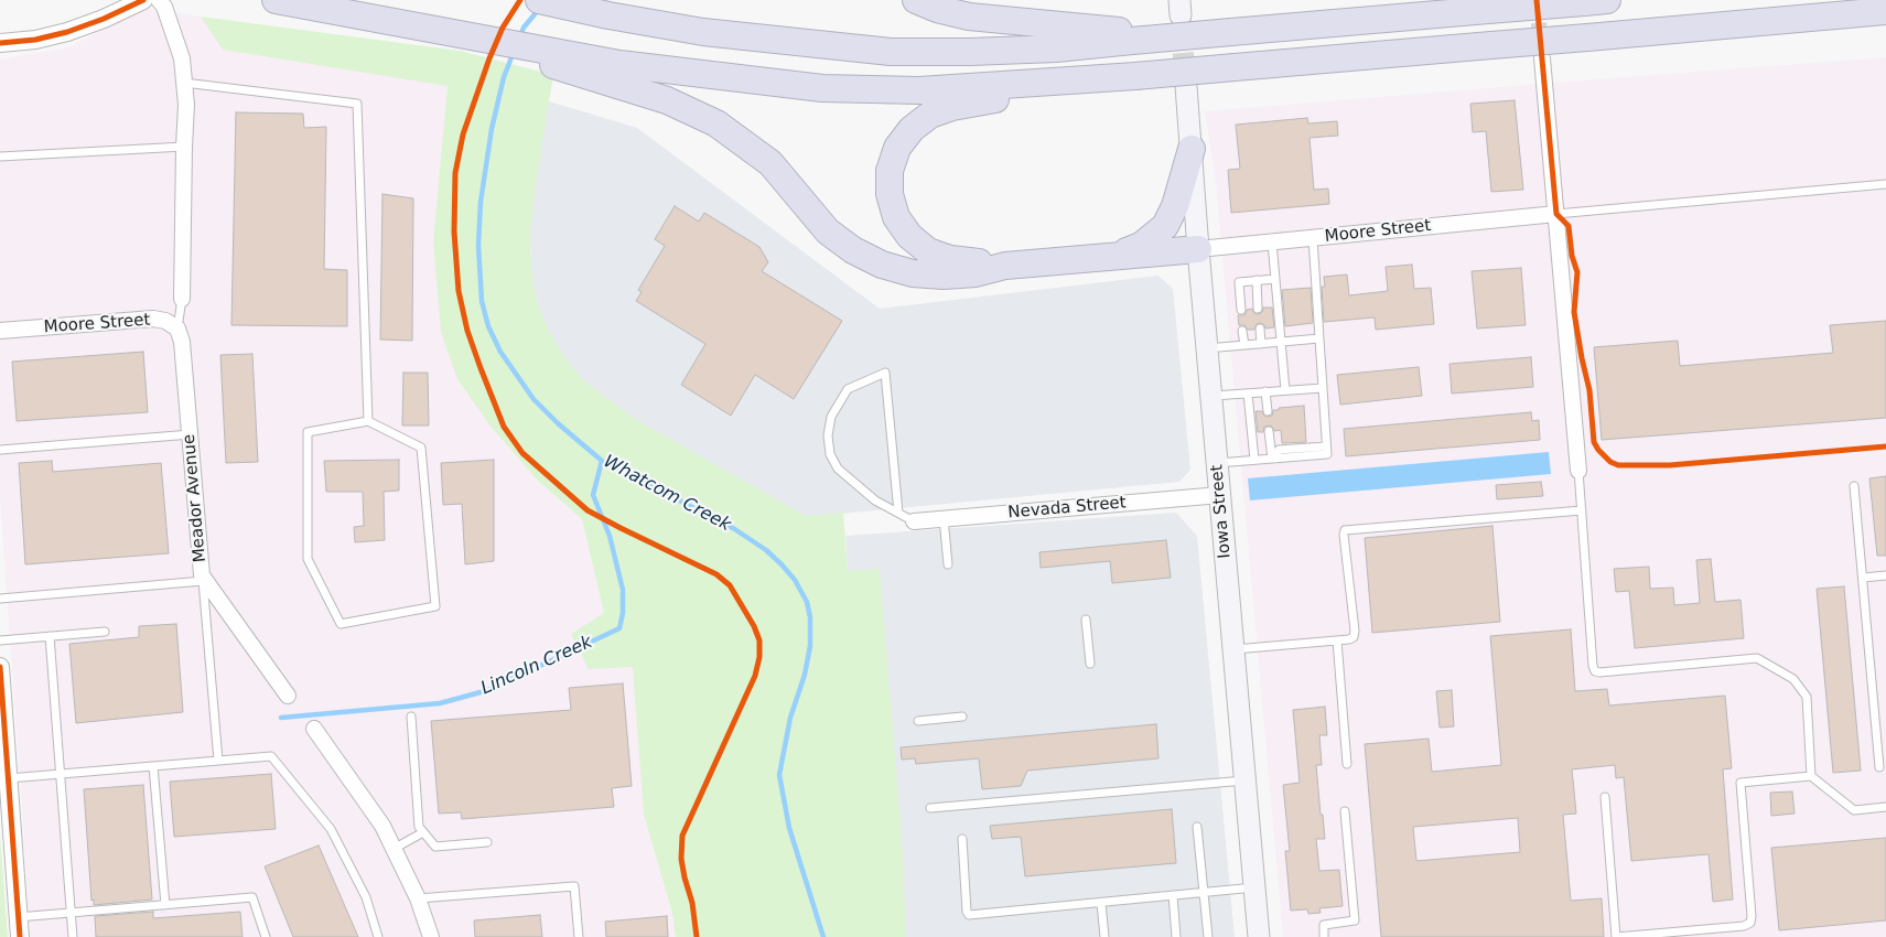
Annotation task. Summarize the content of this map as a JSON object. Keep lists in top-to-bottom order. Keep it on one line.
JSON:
{"streets":{"main road":["Iowa Street"],"street":["Moore Street","Meador Avenue","Nevada Street"]},"crossings":[["Moore Street","Meador Avenue"],["Moore Street","Iowa Street"],["Nevada Street","Iowa Street"]],"water":["Whatcom Creek","Lincoln Creek"]}
